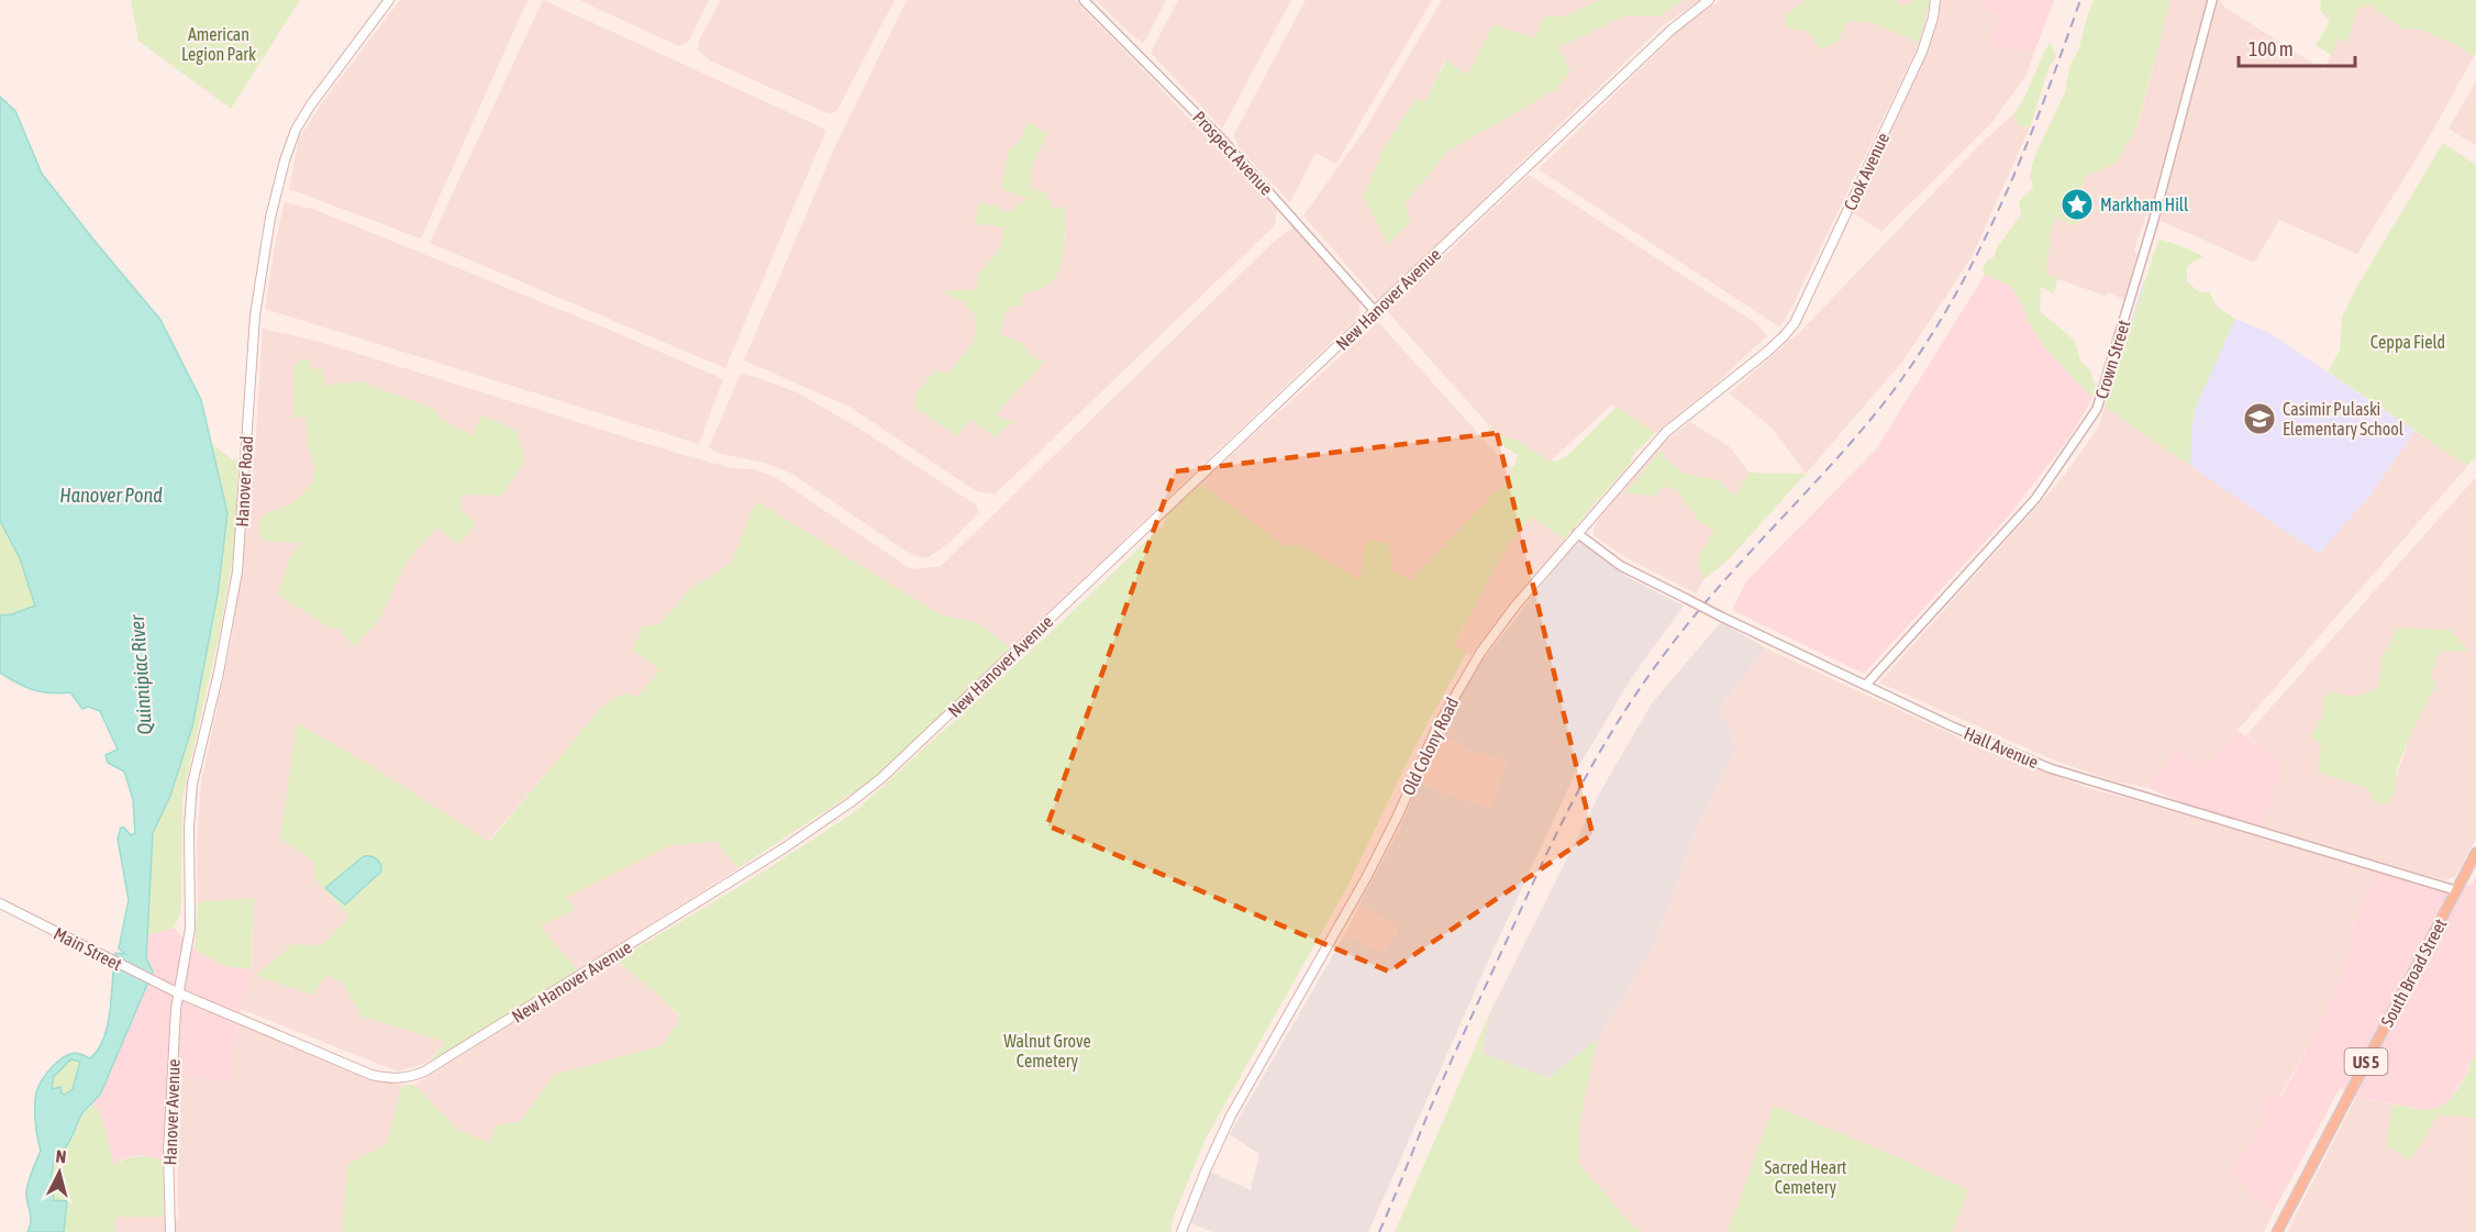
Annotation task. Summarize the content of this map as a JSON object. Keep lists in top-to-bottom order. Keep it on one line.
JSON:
{"streets":{"main road":["Cook Avenue","New Hanover Avenue","Hanover Road","Old Colony Road","Main Street","South Broad Street","US 5","Hanover Avenue"],"street":["Prospect Avenue","Crown Street","Hall Avenue"]},"crossings":[["Prospect Avenue","New Hanover Avenue"],["Cook Avenue","Old Colony Road"],["New Hanover Avenue","Hanover Road"],["New Hanover Avenue","Main Street"],["New Hanover Avenue","Hanover Avenue"],["Crown Street","Hall Avenue"],["Hanover Road","Main Street"],["Hanover Road","Hanover Avenue"],["Old Colony Road","Hall Avenue"],["Hall Avenue","South Broad Street"],["Main Street","Hanover Avenue"]],"water":["Hanover Pond","Quinnipiac River"],"parks":["American Legion Park","Ceppa Field","Walnut Grove Cemetery","Sacred Heart Cemetery"],"places":{"place":["Markham Hill"],"school or university":["Casimir Pulaski Elementary School"]},"scale_bar":"100 m","north":"top"}
